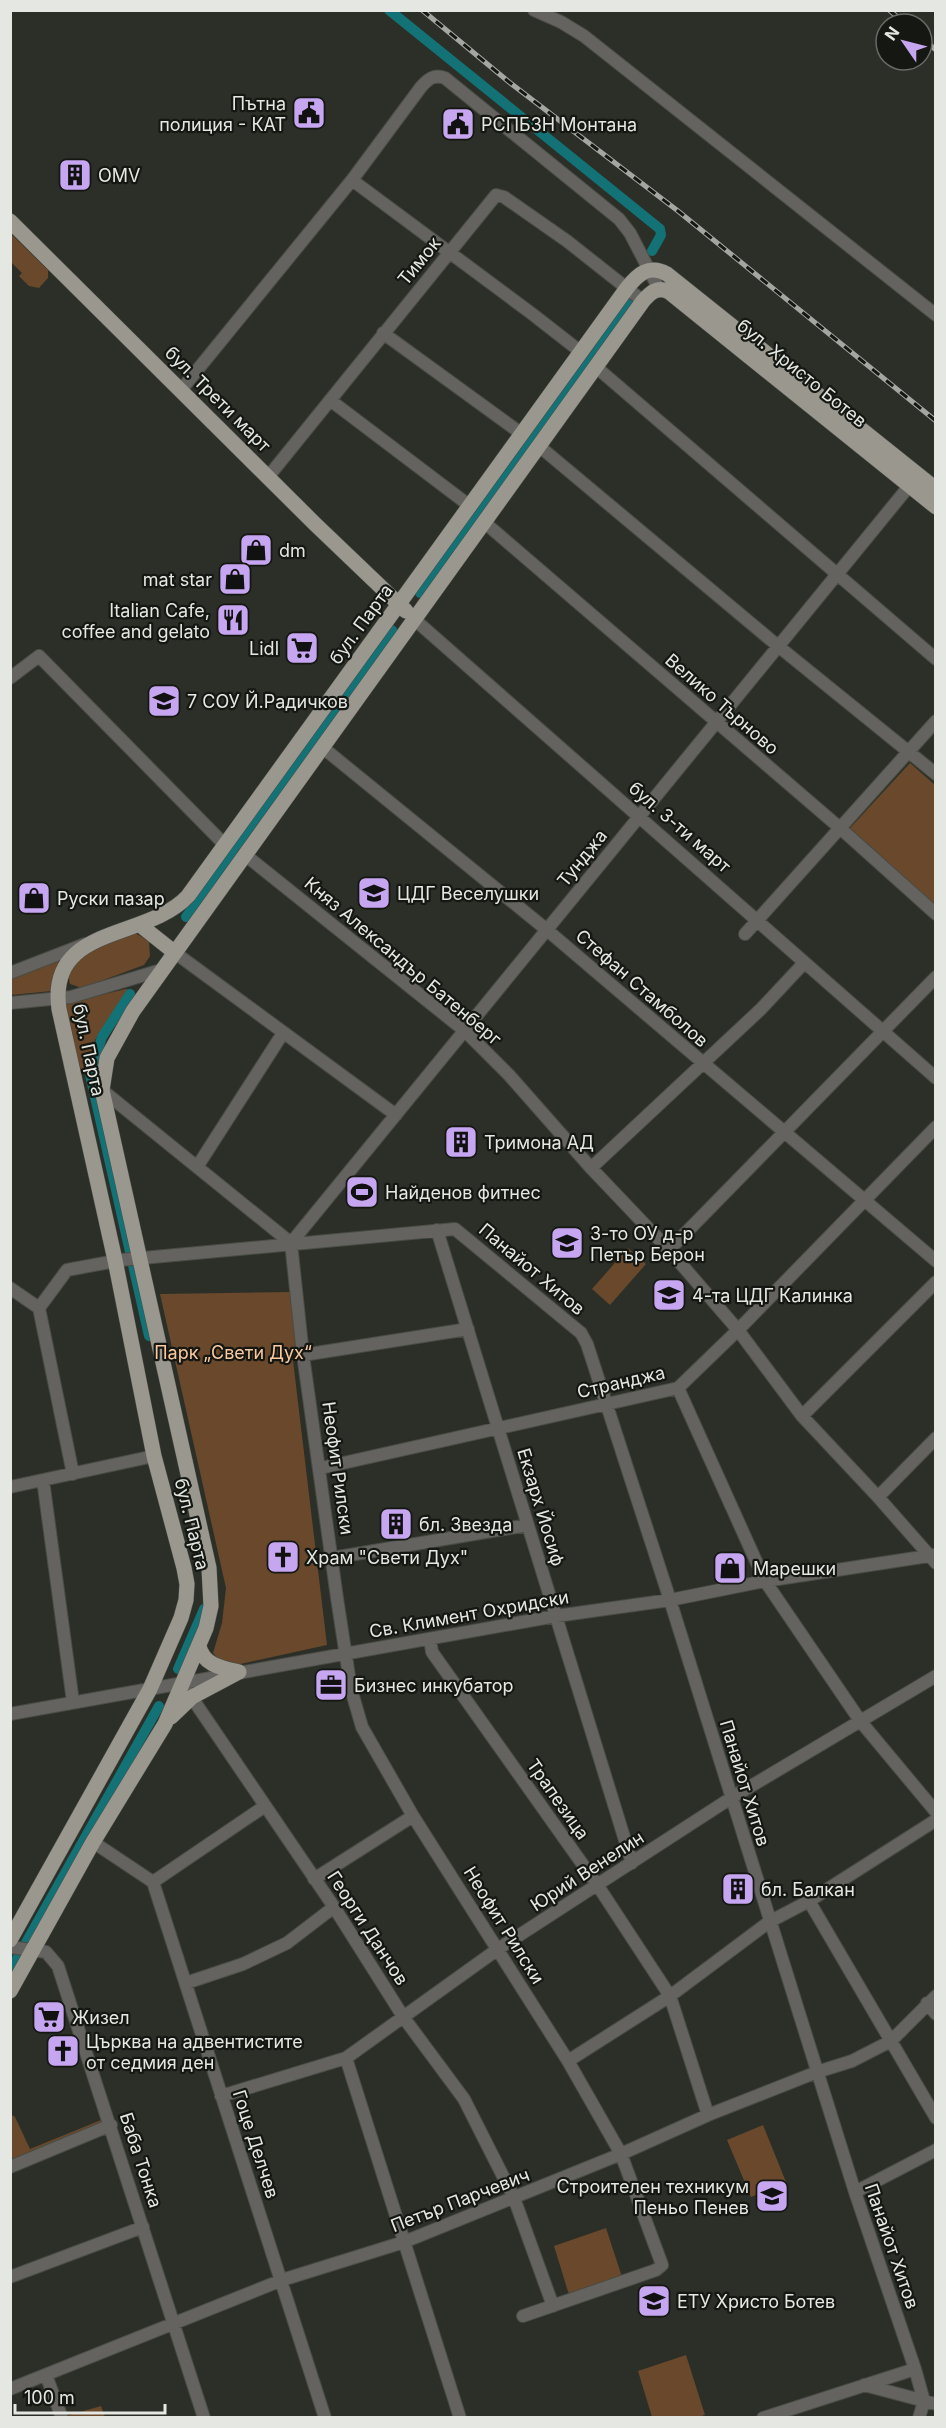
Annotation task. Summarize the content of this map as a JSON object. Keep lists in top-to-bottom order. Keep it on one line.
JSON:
{"streets":{"main road":["бул. Христо Ботев","бул. Трети март","бул. Парта","бул. 3-ти март"],"street":["Тимок","Велико Търново","Тунджа","Княз Александър Батенберг","Стефан Стамболов","Панайот Хитов","Странджа","Неофит Рилски","Екзарх Йосиф","Св. Климент Охридски","Трапезица","Юрий Венелин","Георги Данчов","Гоце Делчев","Баба Тонка","Петър Парчевич"]},"crossings":[["Тимок","бул. Трети март"],["Тимок","бул. Парта"],["бул. Христо Ботев","бул. Парта"],["бул. Христо Ботев","Тунджа"],["бул. Трети март","бул. Парта"],["бул. Трети март","бул. 3-ти март"],["бул. Парта","Велико Търново"],["бул. Парта","бул. 3-ти март"],["бул. Парта","Княз Александър Батенберг"],["бул. Парта","Стефан Стамболов"],["бул. Парта","Панайот Хитов"],["бул. Парта","Св. Климент Охридски"],["бул. Парта","Георги Данчов"],["бул. Парта","Баба Тонка"],["Велико Търново","Тунджа"],["бул. 3-ти март","Тунджа"],["Тунджа","Княз Александър Батенберг"],["Тунджа","Стефан Стамболов"],["Тунджа","Панайот Хитов"],["Тунджа","Неофит Рилски"],["Княз Александър Батенберг","Странджа"],["Княз Александър Батенберг","Св. Климент Охридски"],["Стефан Стамболов","Странджа"],["Панайот Хитов","Странджа"],["Панайот Хитов","Неофит Рилски"],["Панайот Хитов","Екзарх Йосиф"],["Панайот Хитов","Св. Климент Охридски"],["Панайот Хитов","Юрий Венелин"],["Панайот Хитов","Петър Парчевич"],["Странджа","Неофит Рилски"],["Странджа","Екзарх Йосиф"],["Неофит Рилски","Св. Климент Охридски"],["Неофит Рилски","Юрий Венелин"],["Неофит Рилски","Георги Данчов"],["Неофит Рилски","Петър Парчевич"],["Екзарх Йосиф","Св. Климент Охридски"],["Екзарх Йосиф","Юрий Венелин"],["Св. Климент Охридски","Трапезица"],["Св. Климент Охридски","Георги Данчов"],["Трапезица","Юрий Венелин"],["Трапезица","Петър Парчевич"],["Юрий Венелин","Георги Данчов"],["Юрий Венелин","Гоце Делчев"],["Георги Данчов","Петър Парчевич"],["Гоце Делчев","Петър Парчевич"],["Баба Тонка","Петър Парчевич"]],"parks":["Парк „Свети Дух“"],"places":{"public building":["Пътна полиция - КАТ","РСПБЗН Монтана"],"building":["OMV","Тримона АД","бл. Звезда","бл. Балкан"],"shop":["dm","mat star","Руски пазар","Марешки"],"restaurant":["Italian Cafe, coffee and gelato"],"supermarket":["Lidl","Жизел"],"school or university":["7 СОУ Й.Радичков","ЦДГ Веселушки","3-то ОУ д-р Петър Берон","4-та ЦДГ Калинка","Строителен техникум Пеньо Пенев","ЕТУ Христо Ботев"],"sports":["Найденов фитнес"],"church":["Храм \"Свети Дух\"","Църква на адвентистите от седмия ден"],"office":["Бизнес инкубатор"]},"scale_bar":"100 m","north":"top left"}
